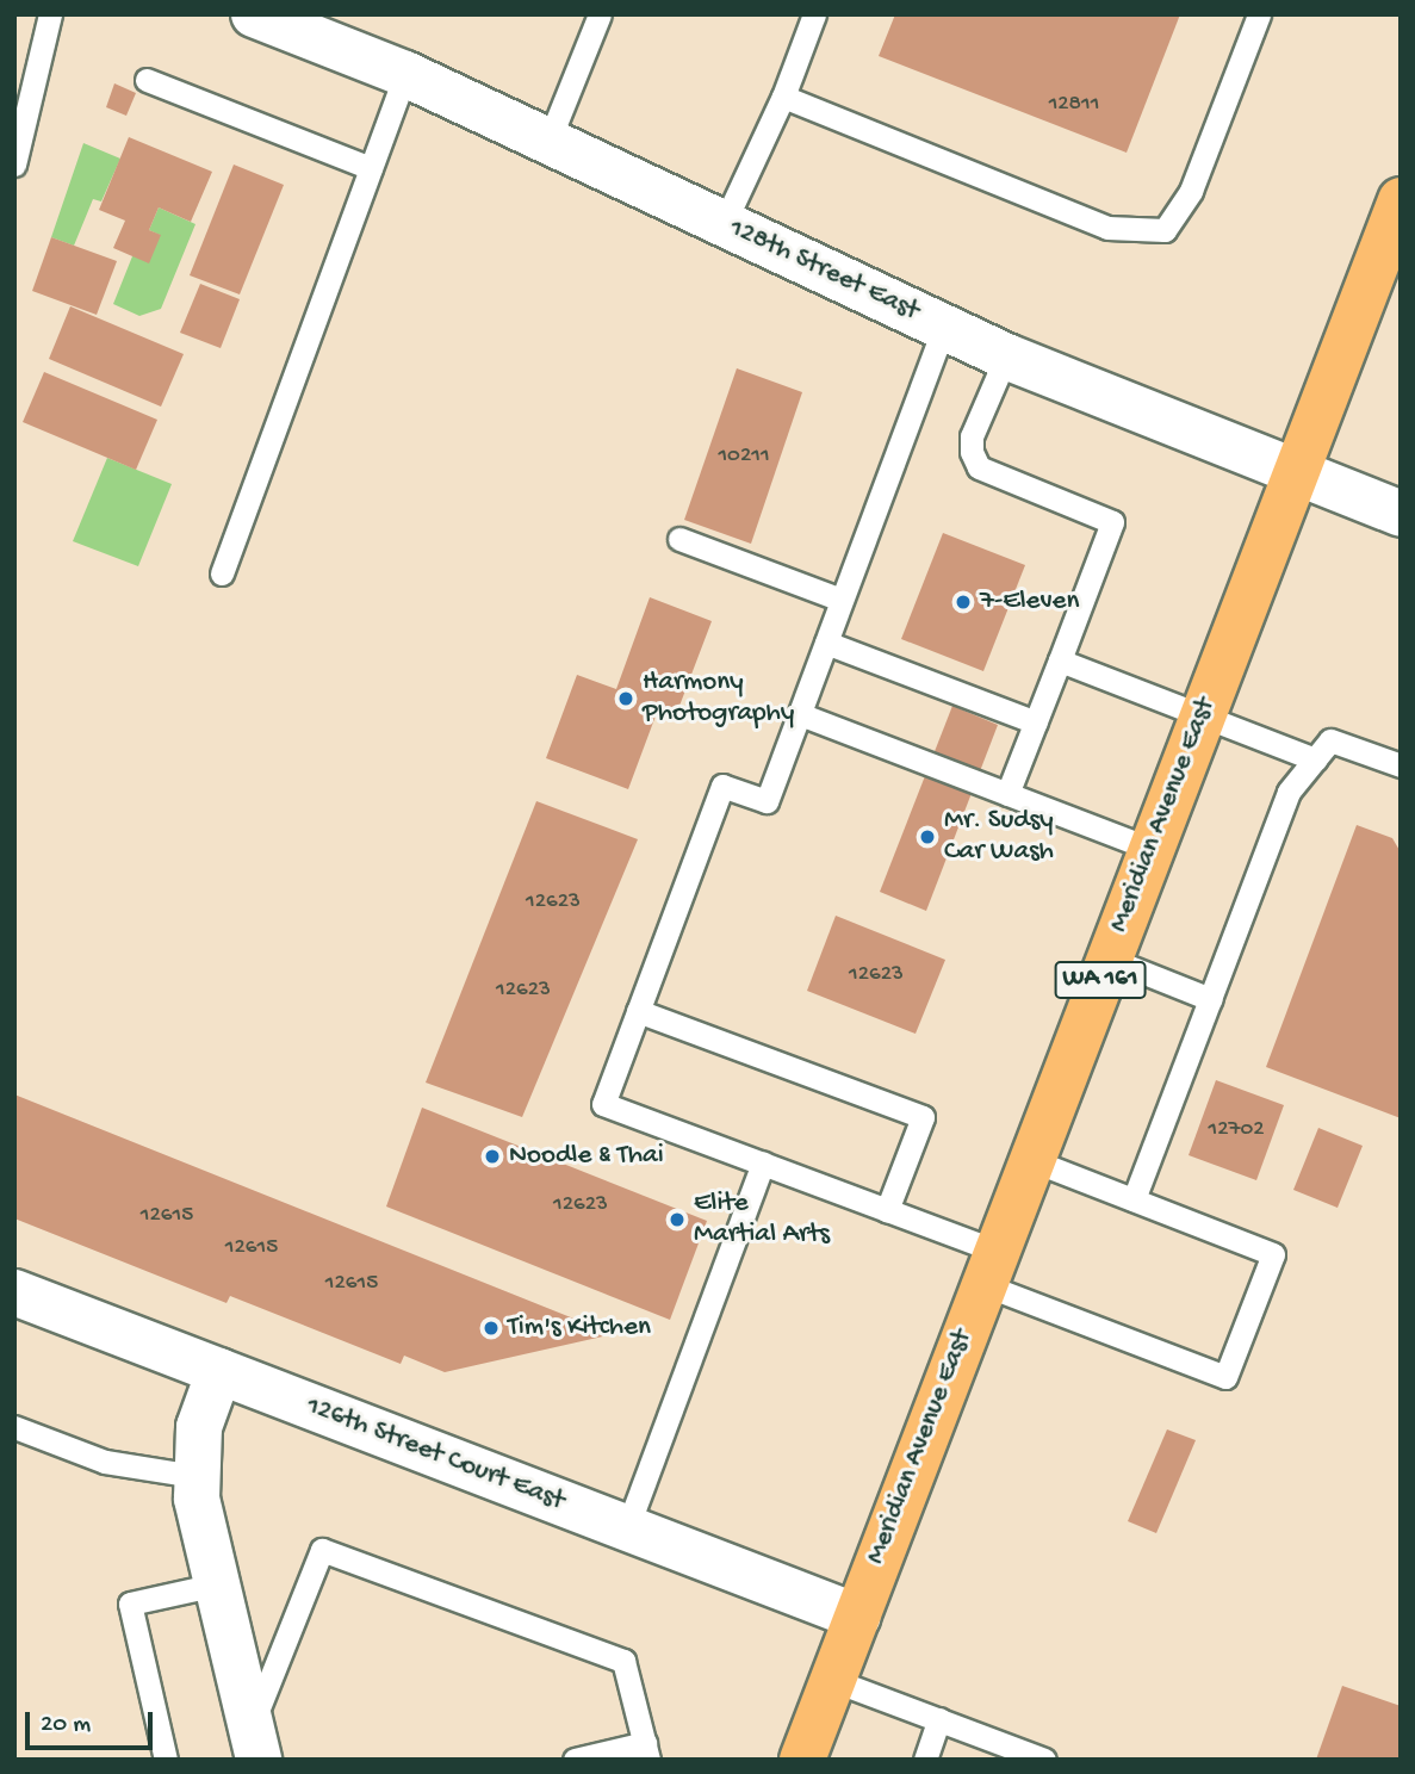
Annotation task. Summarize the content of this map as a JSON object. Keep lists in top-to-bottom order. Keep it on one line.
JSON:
{"streets":{"main road":["Meridian Avenue East","WA 161"],"street":["128th Street East","126th Street Court East"]},"crossings":[["128th Street East","Meridian Avenue East"],["Meridian Avenue East","126th Street Court East"]],"places":["7-Eleven","Harmony Photography","Mr. Sudsy Car Wash","Noodle & Thai","Elite Martial Arts","Tim's Kitchen"],"house_numbers":["12811","10211","12623","12623","12623","12702","12623","12615","12615","12615"],"scale_bar":"20 m"}
